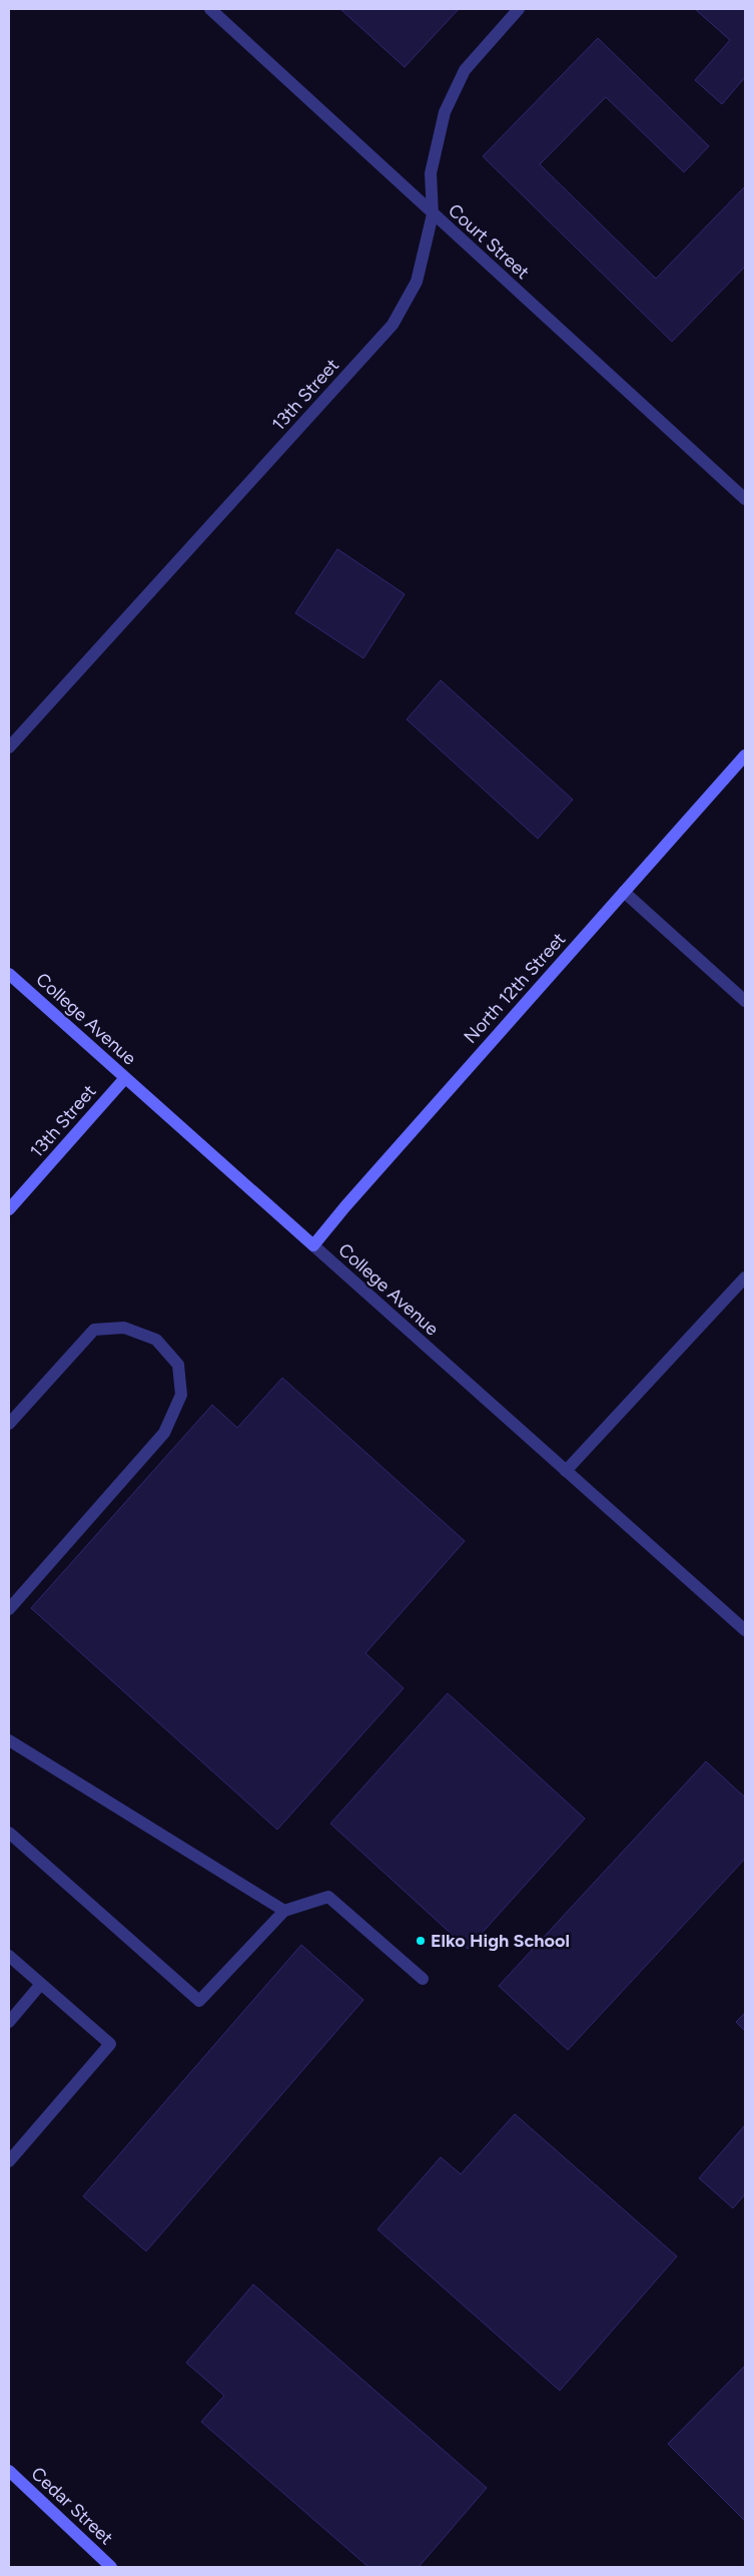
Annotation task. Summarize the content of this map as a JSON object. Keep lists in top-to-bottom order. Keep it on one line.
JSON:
{"streets":{"street":["Court Street","13th Street","North 12th Street","College Avenue","Cedar Street"]},"crossings":[["Court Street","13th Street"],["13th Street","College Avenue"],["North 12th Street","College Avenue"]],"places":["Elko High School"]}
